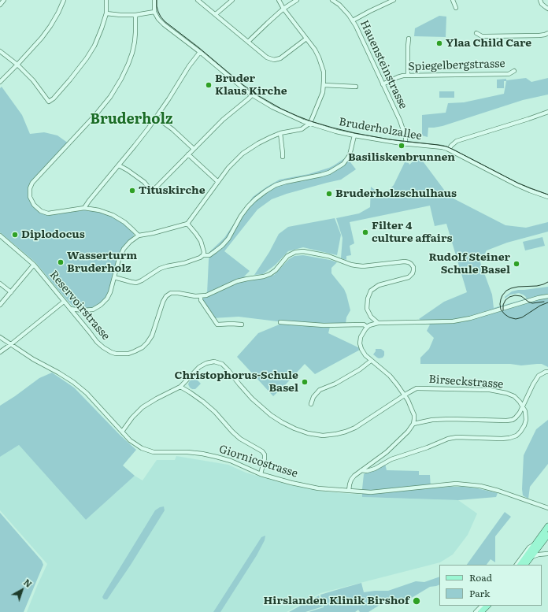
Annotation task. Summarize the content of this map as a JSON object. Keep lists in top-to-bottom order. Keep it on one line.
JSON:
{"streets":{"street":["Hauensteinstrasse","Spiegelbergstrasse","Bruderholzallee","Reservoirstrasse","Birseckstrasse","Giornicostrasse"]},"crossings":[["Hauensteinstrasse","Spiegelbergstrasse"],["Hauensteinstrasse","Bruderholzallee"]],"districts":["Bruderholz"],"places":["Ylaa Child Care","Bruder Klaus Kirche","Basiliskenbrunnen","Tituskirche","Bruderholzschulhaus","Filter 4 culture affairs","Diplodocus","Wasserturm Bruderholz","Rudolf Steiner Schule Basel","Christophorus-Schule Basel","Hirslanden Klinik Birshof"],"legend":["Road","Park"],"north":"top right"}
